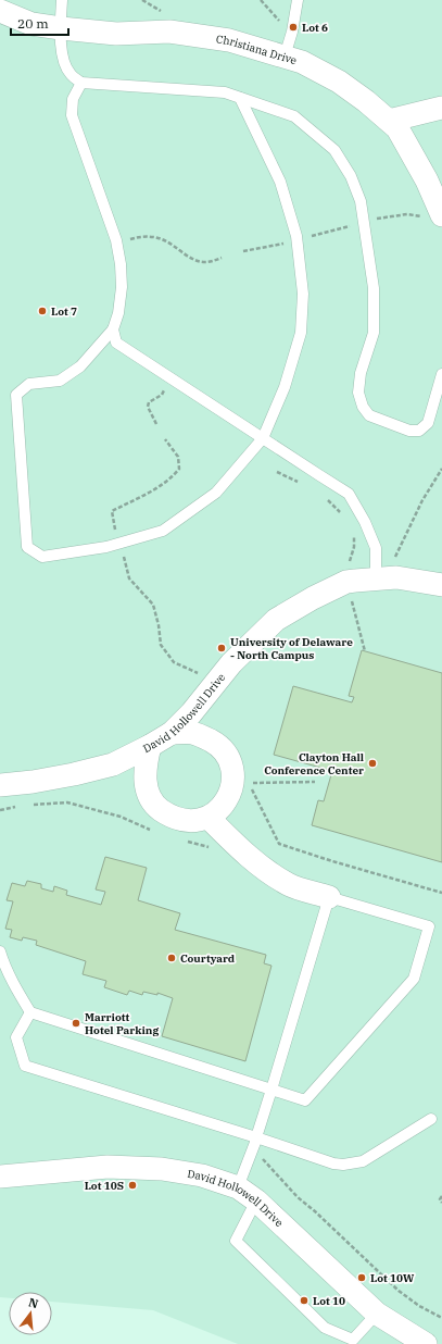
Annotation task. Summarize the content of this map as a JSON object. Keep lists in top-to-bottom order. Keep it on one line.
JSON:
{"streets":{"street":["Christiana Drive","David Hollowell Drive"]},"places":["Lot 6","Lot 7","University of Delaware - North Campus","Clayton Hall Conference Center","Courtyard","Marriott Hotel Parking","Lot 10S","Lot 10W","Lot 10"],"scale_bar":"20 m","north":"top"}
